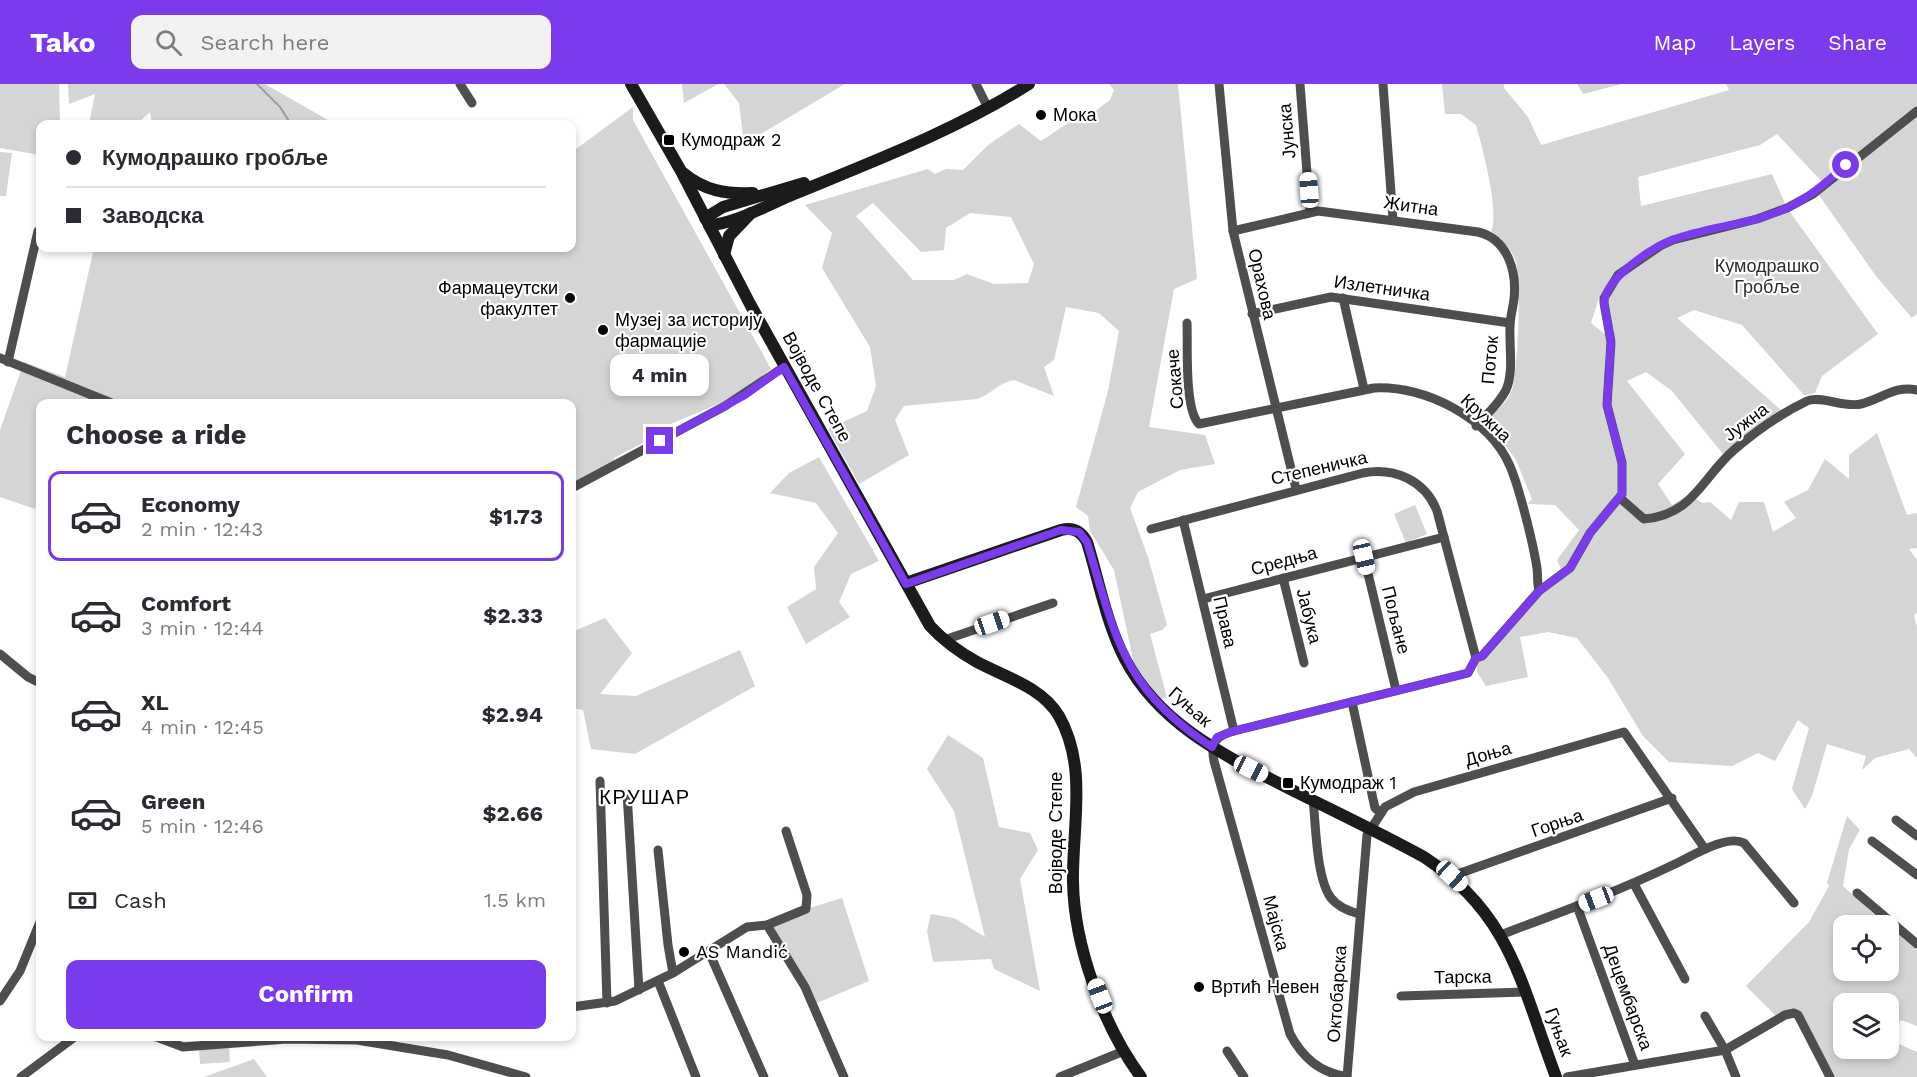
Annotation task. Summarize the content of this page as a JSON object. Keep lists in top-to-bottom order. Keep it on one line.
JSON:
{"streets":{"street":["Јунска","Житна","Орахова","Излетничка","Поток","Сокаче","Војводе Степе","Кружна","Јужна","Степеничка","Средња","Јабука","Пољане","Права","Гуњак","Доња","Горња","Мајска","Тарска","Октобарска","Децембарска"]},"crossings":[["Јунска","Житна"],["Житна","Орахова"],["Житна","Излетничка"],["Житна","Поток"],["Орахова","Излетничка"],["Орахова","Сокаче"],["Орахова","Кружна"],["Орахова","Степеничка"],["Излетничка","Поток"],["Поток","Кружна"],["Сокаче","Кружна"],["Војводе Степе","Гуњак"],["Степеничка","Средња"],["Степеничка","Права"],["Средња","Јабука"],["Средња","Пољане"],["Средња","Права"],["Гуњак","Доња"],["Гуњак","Горња"],["Гуњак","Мајска"],["Гуњак","Тарска"],["Гуњак","Октобарска"],["Доња","Горња"],["Доња","Октобарска"],["Мајска","Октобарска"]],"districts":["КРУШАР"],"parks":["Кумодрашко Гробље"],"places":{"other":["Мока","Фармацеутски факултет","Музеј за историју фармације","AS Mandić","Вртић Невен"],"transit":["Кумодраж 2","Кумодраж 1"]},"page":{"header":"Tako","search":"Search here","nav":["Map","Layers","Share"],"banner":["Кумодрашко гробље","Заводска"],"bubble":"4 min","heading":"Choose a ride","list":[{"name":"Economy","note":"2 min · 12:43","value":"$1.73"},{"name":"Comfort","note":"3 min · 12:44","value":"$2.33"},{"name":"XL","note":"4 min · 12:45","value":"$2.94"},{"name":"Green","note":"5 min · 12:46","value":"$2.66"}],"pay":["Cash","1.5 km"],"buttons":"Confirm"}}
